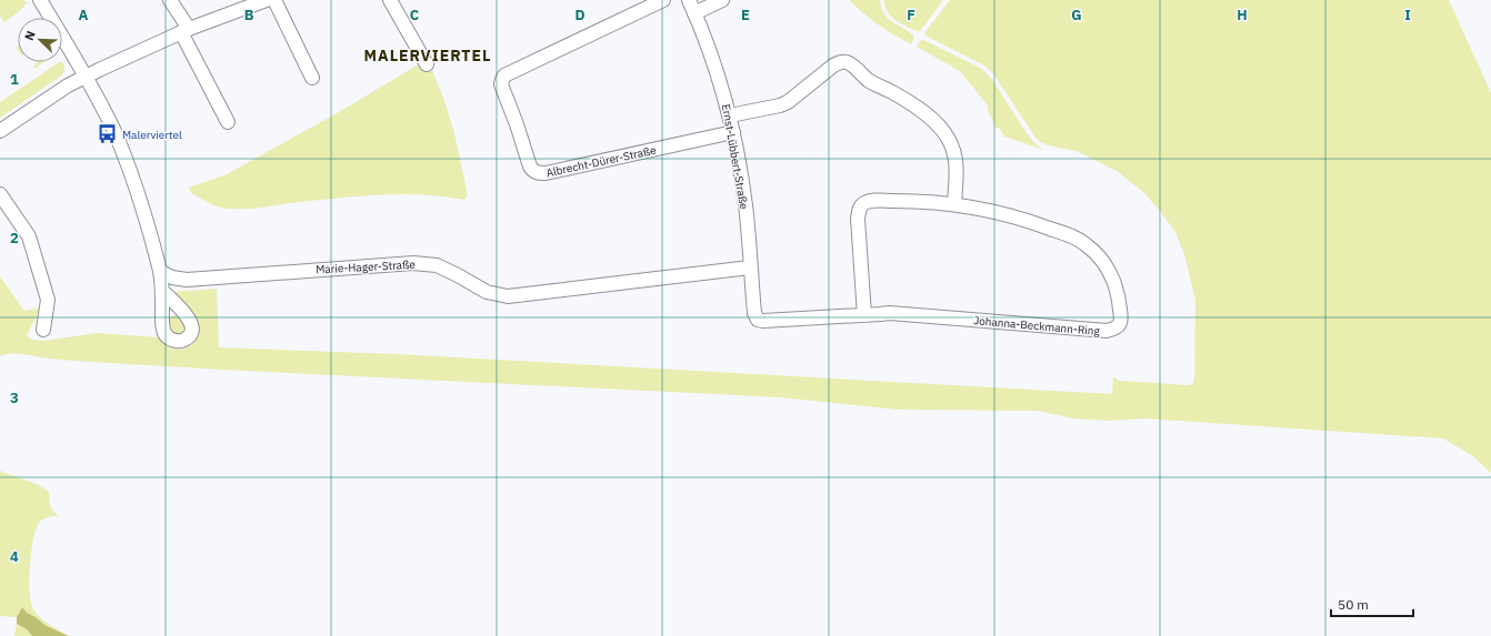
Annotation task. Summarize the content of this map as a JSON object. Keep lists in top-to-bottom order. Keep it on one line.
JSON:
{"streets":{"street":["Ernst-Lübbert-Straße","Albrecht-Dürer-Straße","Marie-Hager-Straße","Johanna-Beckmann-Ring"]},"crossings":[["Ernst-Lübbert-Straße","Albrecht-Dürer-Straße"],["Ernst-Lübbert-Straße","Marie-Hager-Straße"],["Ernst-Lübbert-Straße","Johanna-Beckmann-Ring"]],"districts":["MALERVIERTEL"],"places":{"bus stop":["Malerviertel"]},"scale_bar":"50 m","north":"top left","grid":{"columns":["A","B","C","D","E","F","G","H","I"],"rows":["1","2","3","4"]}}
